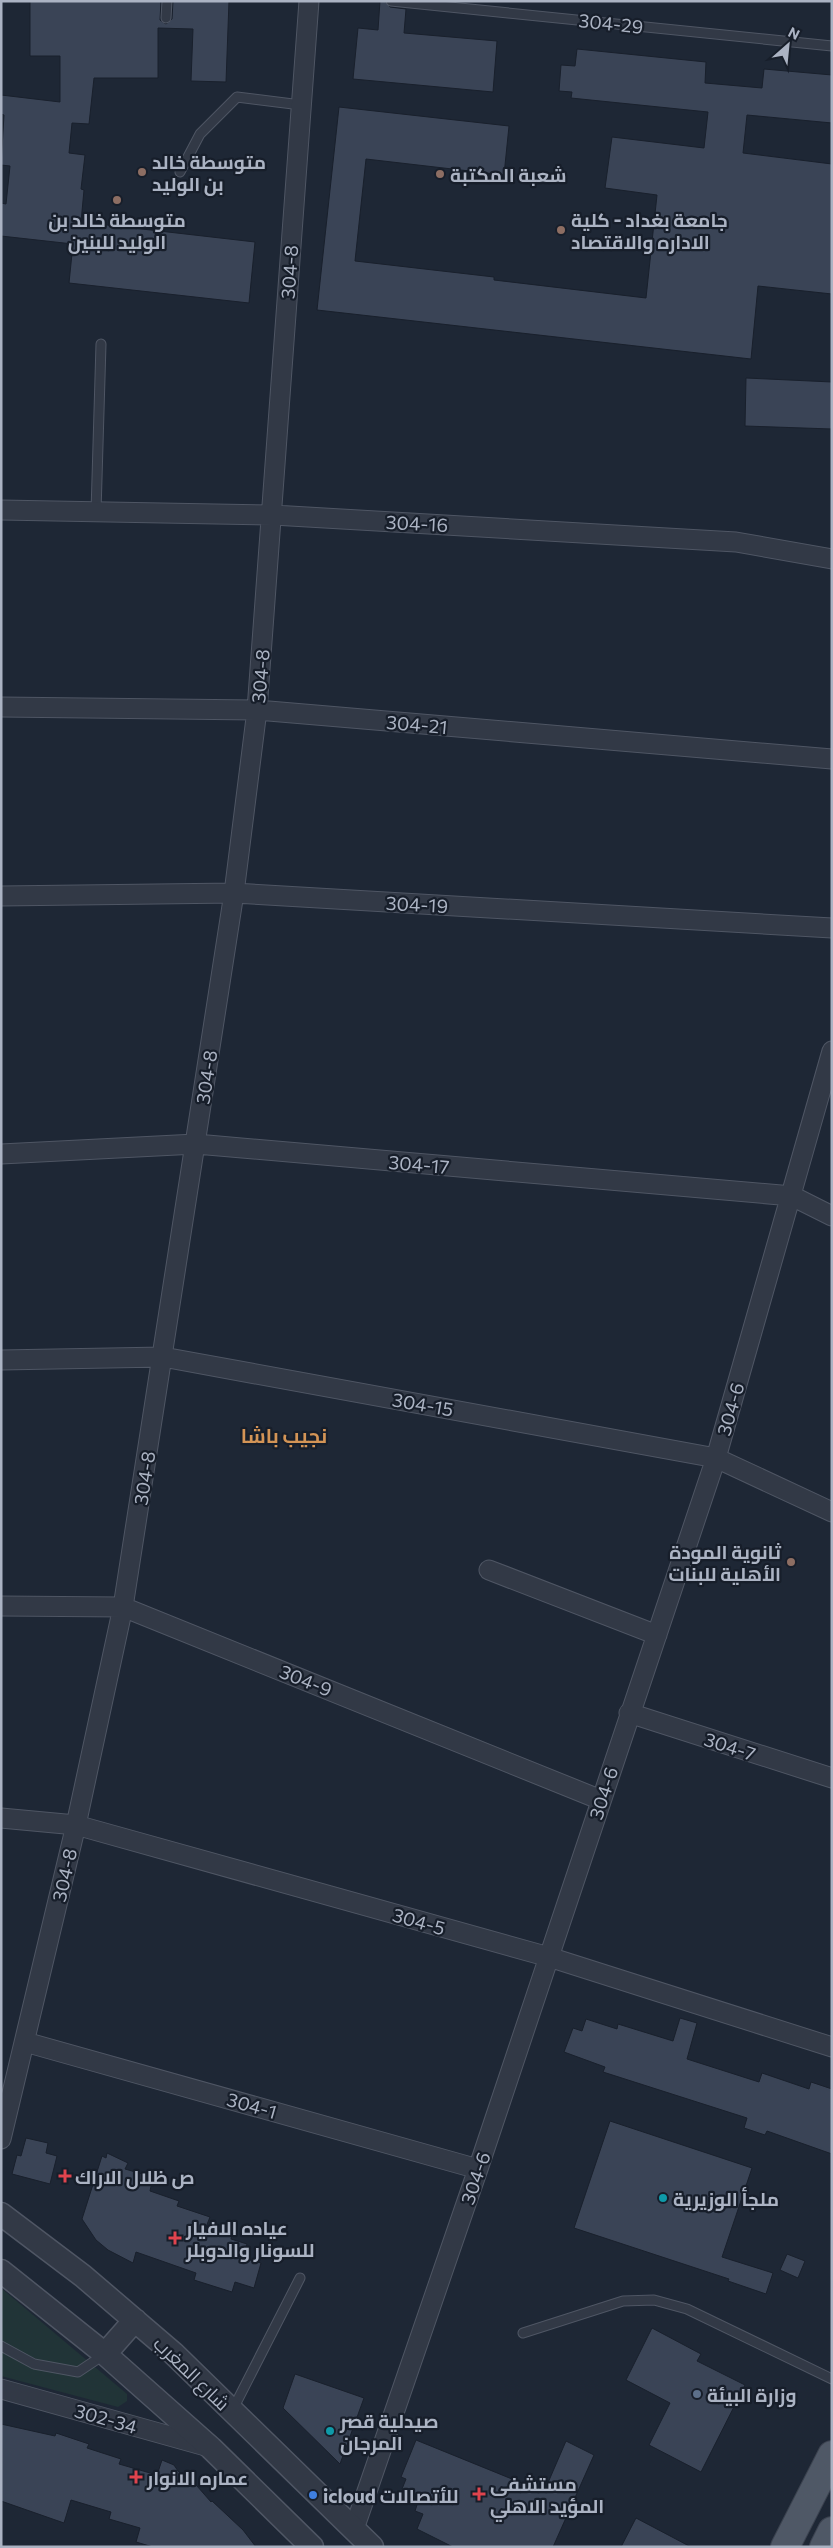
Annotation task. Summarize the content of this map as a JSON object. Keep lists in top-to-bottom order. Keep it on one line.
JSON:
{"streets":{"street":["304-8","304-16","304-21","304-19","304-17","304-15","304-6","304-9","304-7","304-5","304-1","شارع المغرب","302-34"],"lane":["304-29"]},"crossings":[["304-8","304-16"],["304-8","304-21"],["304-8","304-19"],["304-8","304-17"],["304-8","304-15"],["304-8","304-9"],["304-8","304-5"],["304-8","304-1"],["304-17","304-6"],["304-15","304-6"],["304-6","304-9"],["304-6","304-7"],["304-6","304-5"],["304-6","304-1"],["304-6","شارع المغرب"]],"districts":["نجيب باشا"],"places":{"other":["متوسطة خالد بن الوليد","شعبة المكتبة","متوسطة خالد بن الوليد للبنين","جامعة بغداد - كلية الاداره والاقتصاد","ثانوية المودة الأهلية للبنات","ملجأ الوزيرية","وزارة البيئة","صيدلية قصر المرجان","icloud للأتصالات"],"health":["ص ظلال الاراك","عياده الافيار للسونار والدوبلر","عماره الانوار","مستشفى المؤيد الاهلي"]},"north":"top right"}
